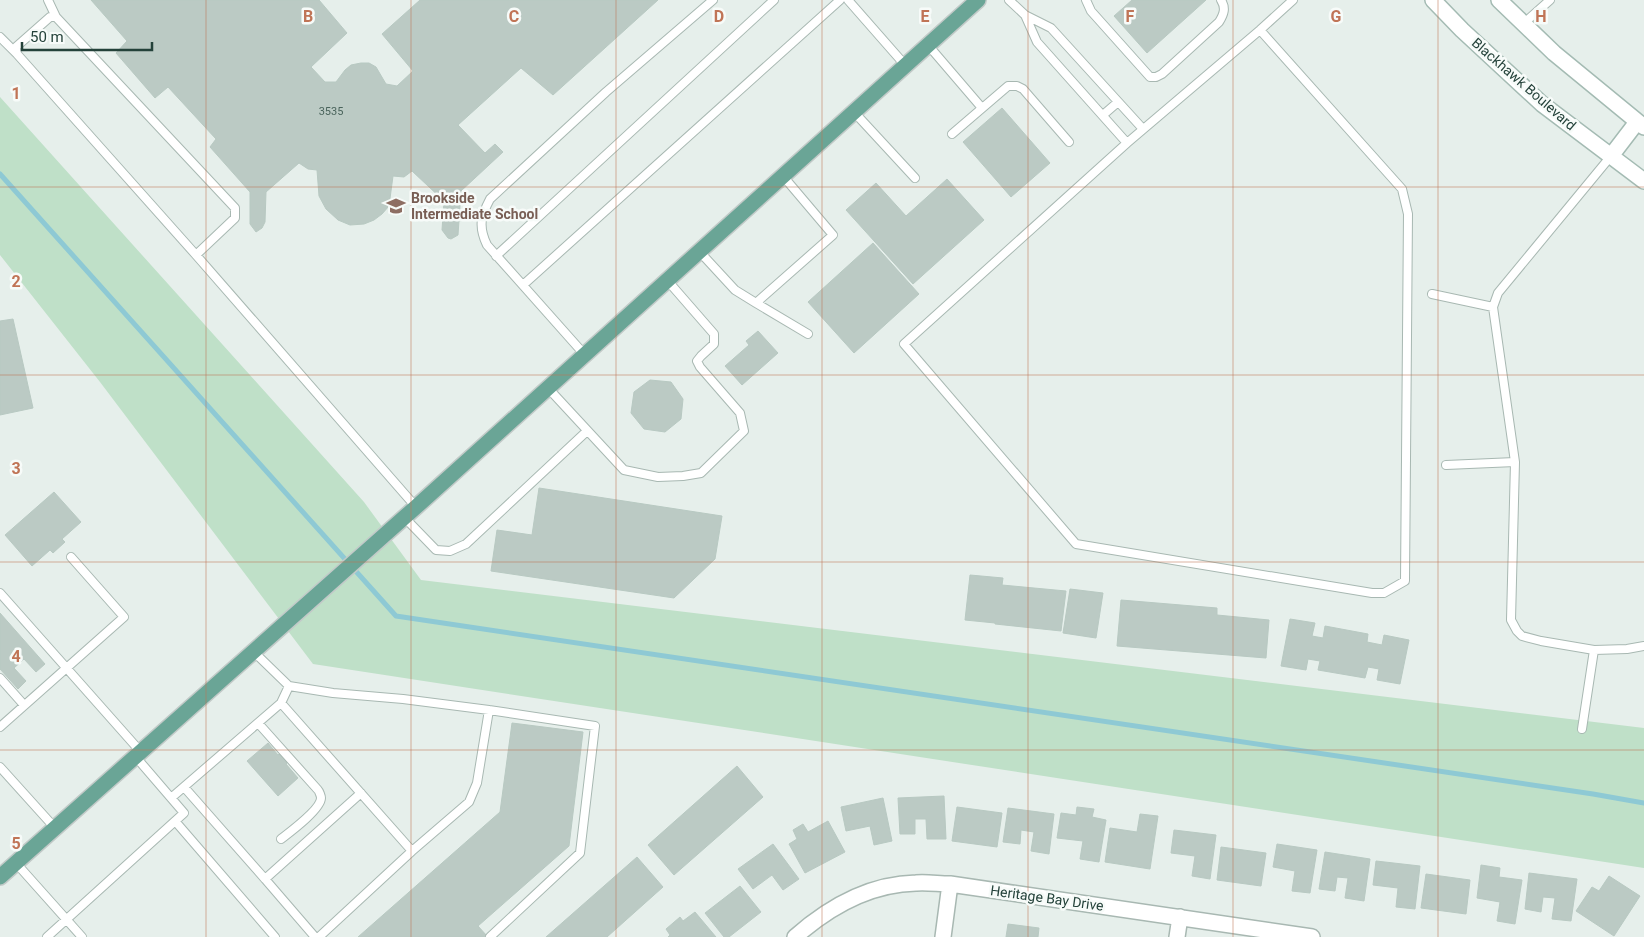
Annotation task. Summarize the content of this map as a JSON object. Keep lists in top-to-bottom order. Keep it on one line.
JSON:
{"streets":{"street":["Blackhawk Boulevard","Heritage Bay Drive"]},"places":{"school or university":["Brookside Intermediate School"]},"house_numbers":["3535"],"scale_bar":"50 m","grid":{"columns":["B","C","D","E","F","G","H"],"rows":["1","2","3","4","5"]}}
